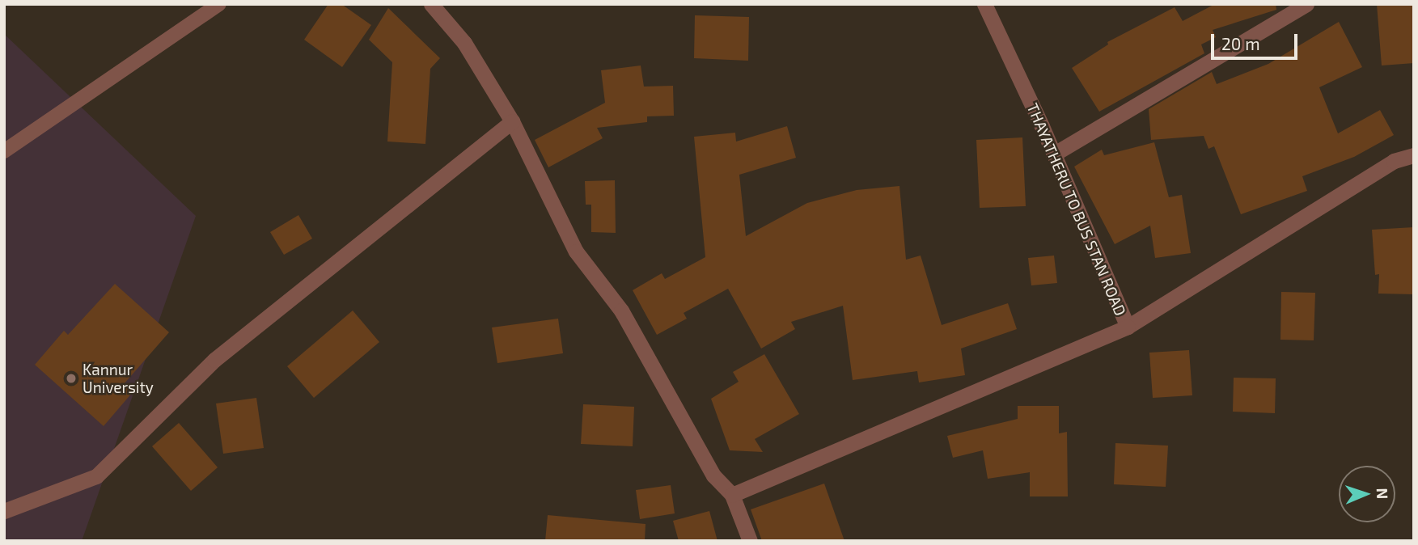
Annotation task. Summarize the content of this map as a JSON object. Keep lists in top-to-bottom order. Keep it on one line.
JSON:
{"streets":{"street":["THAYATHERU TO BUS STAN ROAD"]},"places":["Kannur University"],"scale_bar":"20 m","north":"right"}
